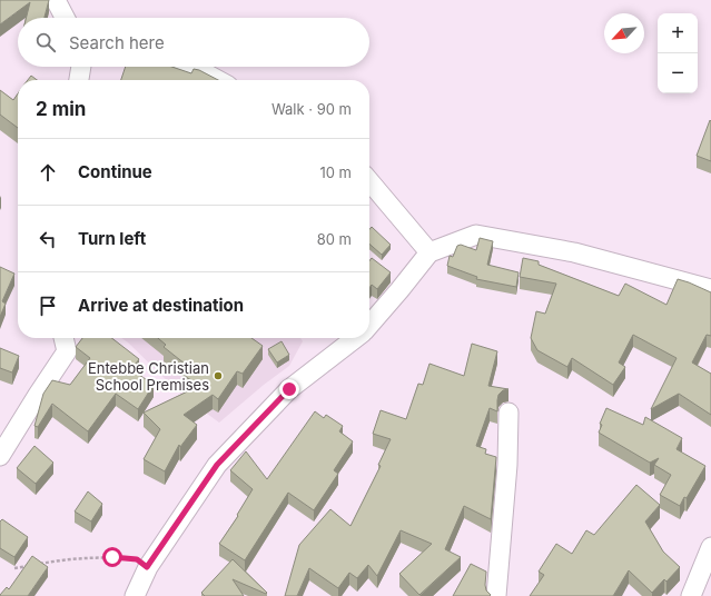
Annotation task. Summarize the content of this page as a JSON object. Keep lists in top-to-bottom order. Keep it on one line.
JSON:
{"places":["Entebbe Christian School Premises"],"north":"bottom left","page":{"map_buttons":["+","−"],"search":"Search here","heading":["2 min","Walk · 90 m"],"list":[["Continue","10 m"],["Turn left","80 m"],"Arrive at destination"]}}
